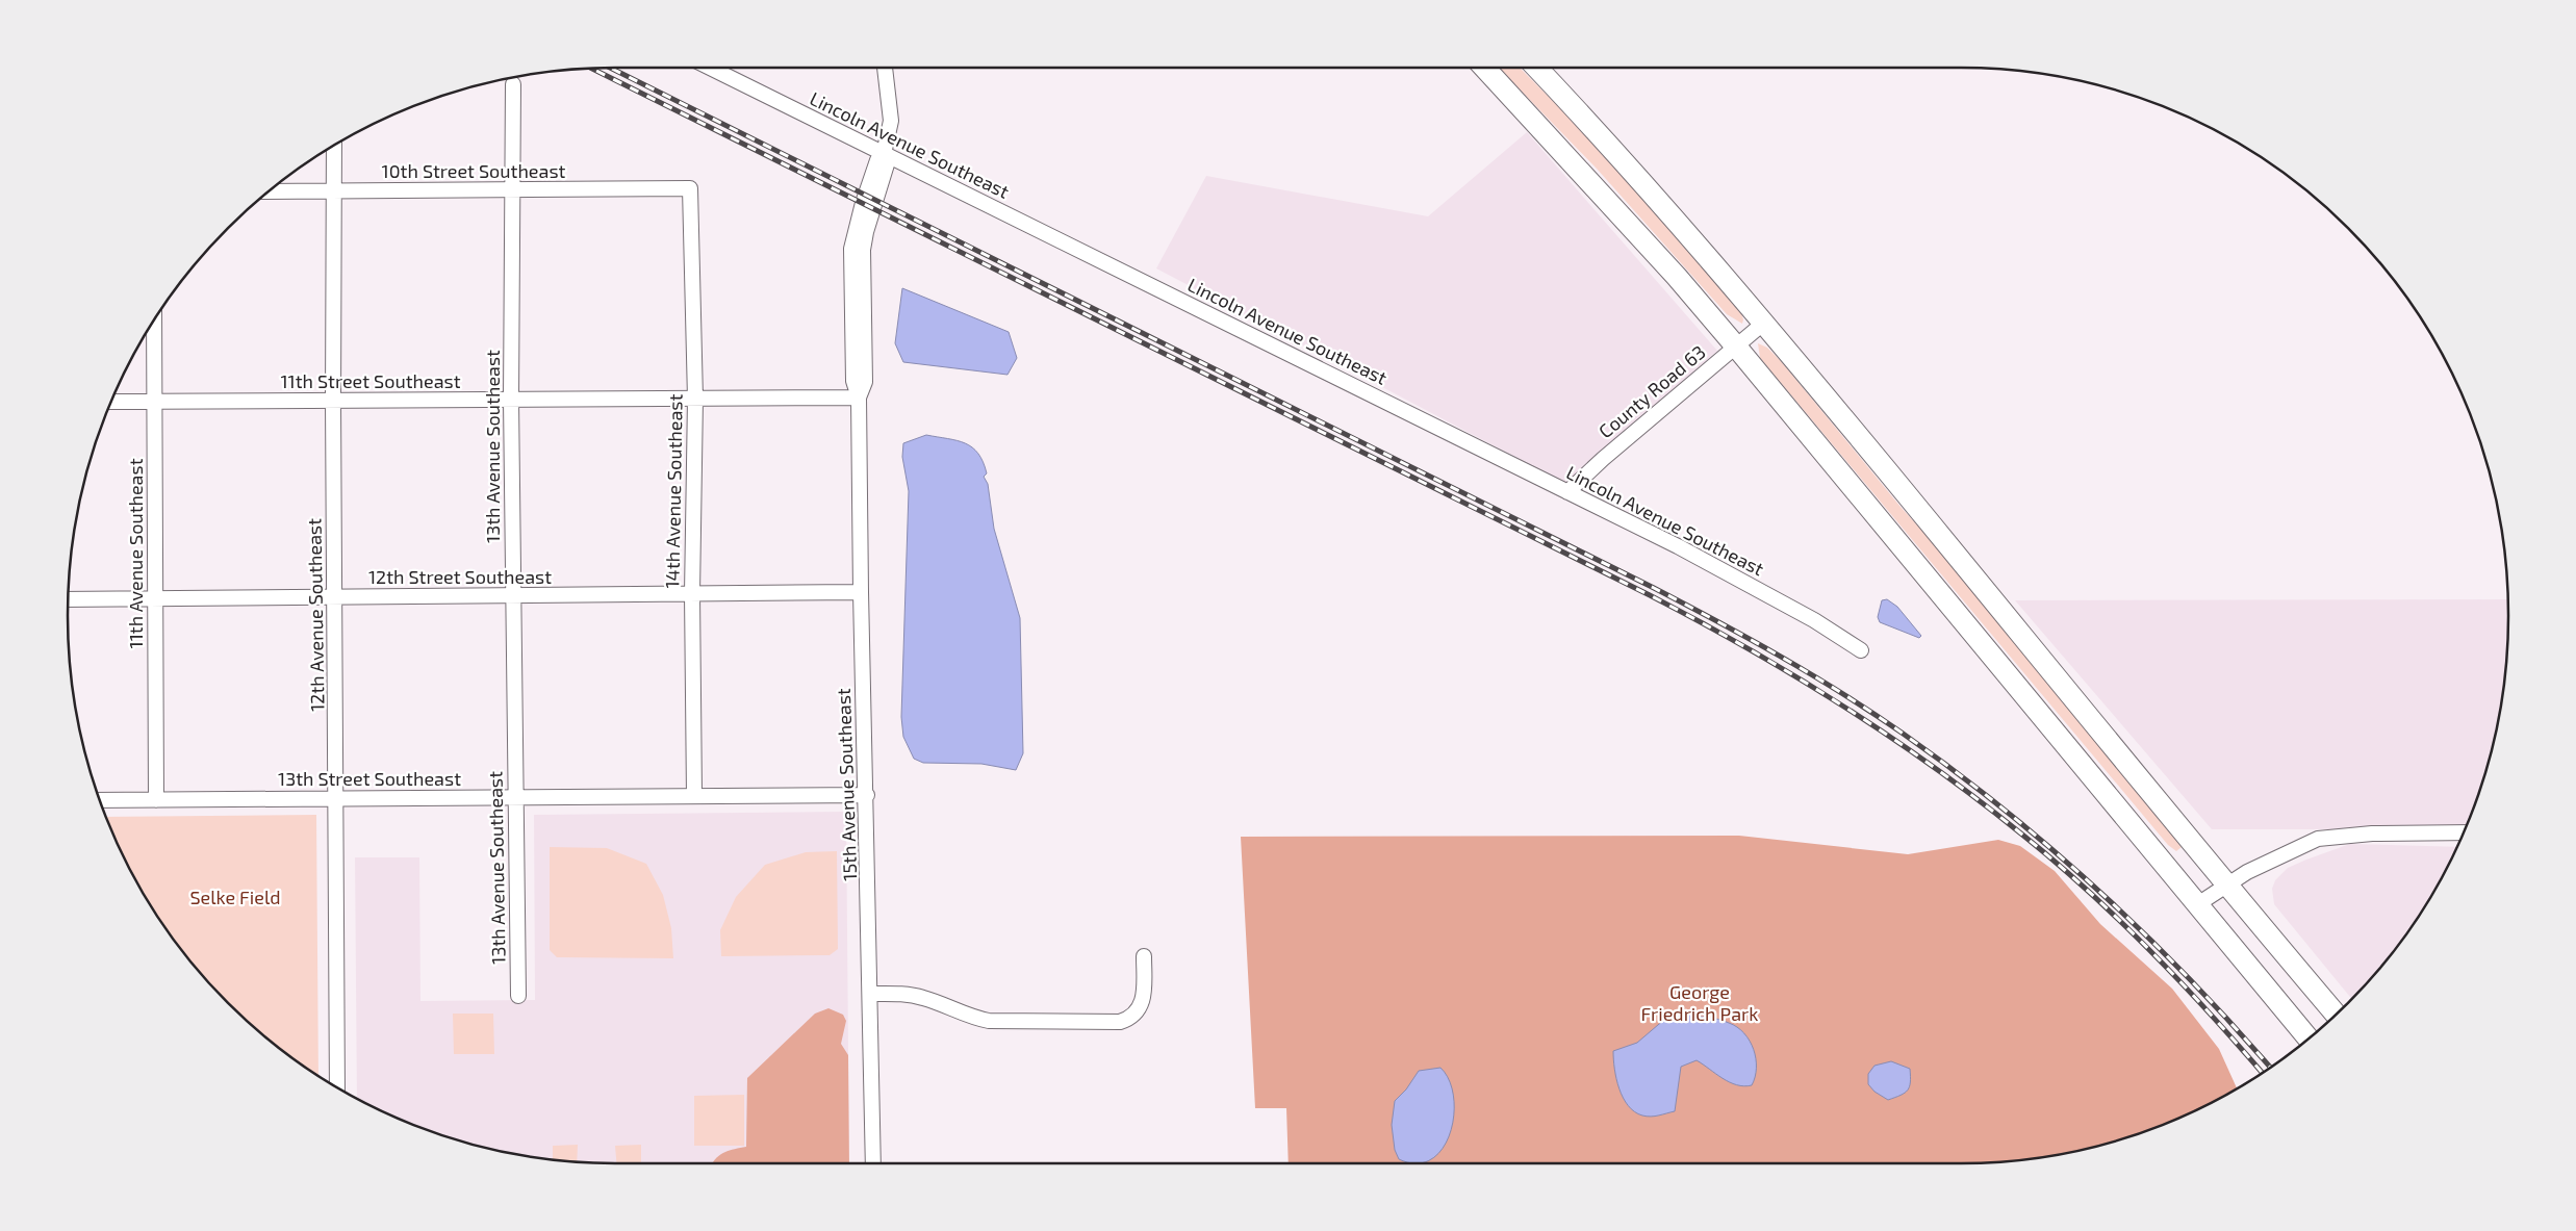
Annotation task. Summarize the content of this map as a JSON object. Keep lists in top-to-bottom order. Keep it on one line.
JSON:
{"streets":{"street":["Lincoln Avenue Southeast","10th Street Southeast","11th Street Southeast","County Road 63","13th Avenue Southeast","14th Avenue Southeast","11th Avenue Southeast","12th Street Southeast","12th Avenue Southeast","13th Street Southeast","15th Avenue Southeast"]},"crossings":[["Lincoln Avenue Southeast","County Road 63"],["Lincoln Avenue Southeast","15th Avenue Southeast"],["10th Street Southeast","13th Avenue Southeast"],["10th Street Southeast","14th Avenue Southeast"],["10th Street Southeast","12th Avenue Southeast"],["11th Street Southeast","13th Avenue Southeast"],["11th Street Southeast","14th Avenue Southeast"],["11th Street Southeast","11th Avenue Southeast"],["11th Street Southeast","12th Avenue Southeast"],["11th Street Southeast","15th Avenue Southeast"],["13th Avenue Southeast","12th Street Southeast"],["13th Avenue Southeast","13th Street Southeast"],["14th Avenue Southeast","12th Street Southeast"],["14th Avenue Southeast","13th Street Southeast"],["11th Avenue Southeast","12th Street Southeast"],["11th Avenue Southeast","13th Street Southeast"],["12th Street Southeast","12th Avenue Southeast"],["12th Street Southeast","15th Avenue Southeast"],["12th Avenue Southeast","13th Street Southeast"],["13th Street Southeast","15th Avenue Southeast"]],"parks":["Selke Field","George Friedrich Park"]}
